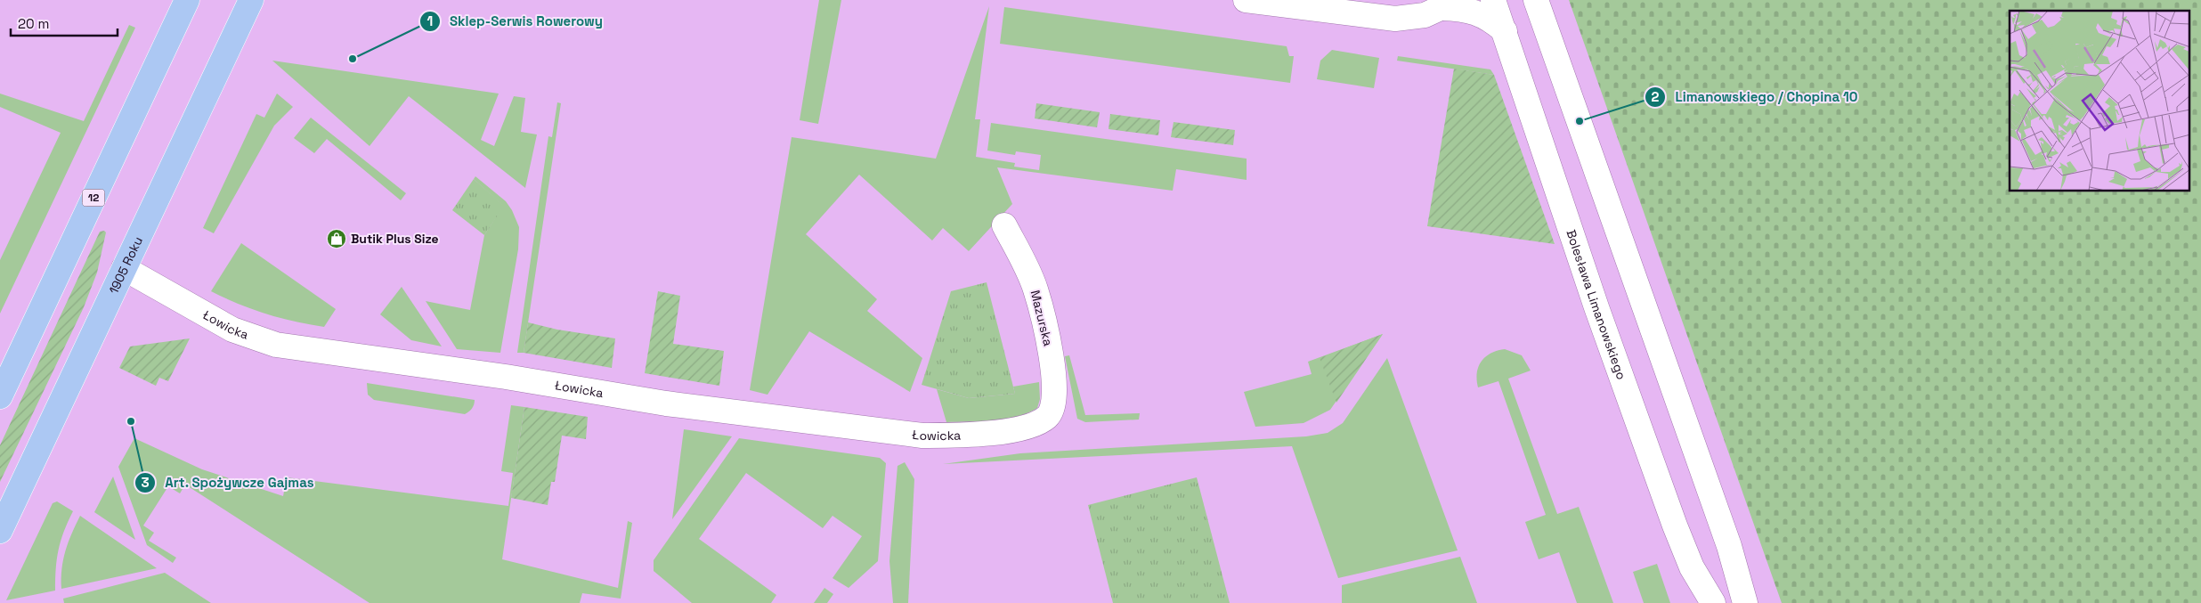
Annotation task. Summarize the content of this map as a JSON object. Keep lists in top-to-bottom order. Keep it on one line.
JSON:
{"streets":{"main road":["12","1905 Roku"],"street":["Bolesława Limanowskiego","Mazurska","Łowicka"]},"crossings":[["1905 Roku","Łowicka"],["Mazurska","Łowicka"]],"places":{"other":["Sklep-Serwis Rowerowy","Limanowskiego / Chopina 10","Art. Spożywcze Gajmas"],"shop":["Butik Plus Size"]},"scale_bar":"20 m"}
